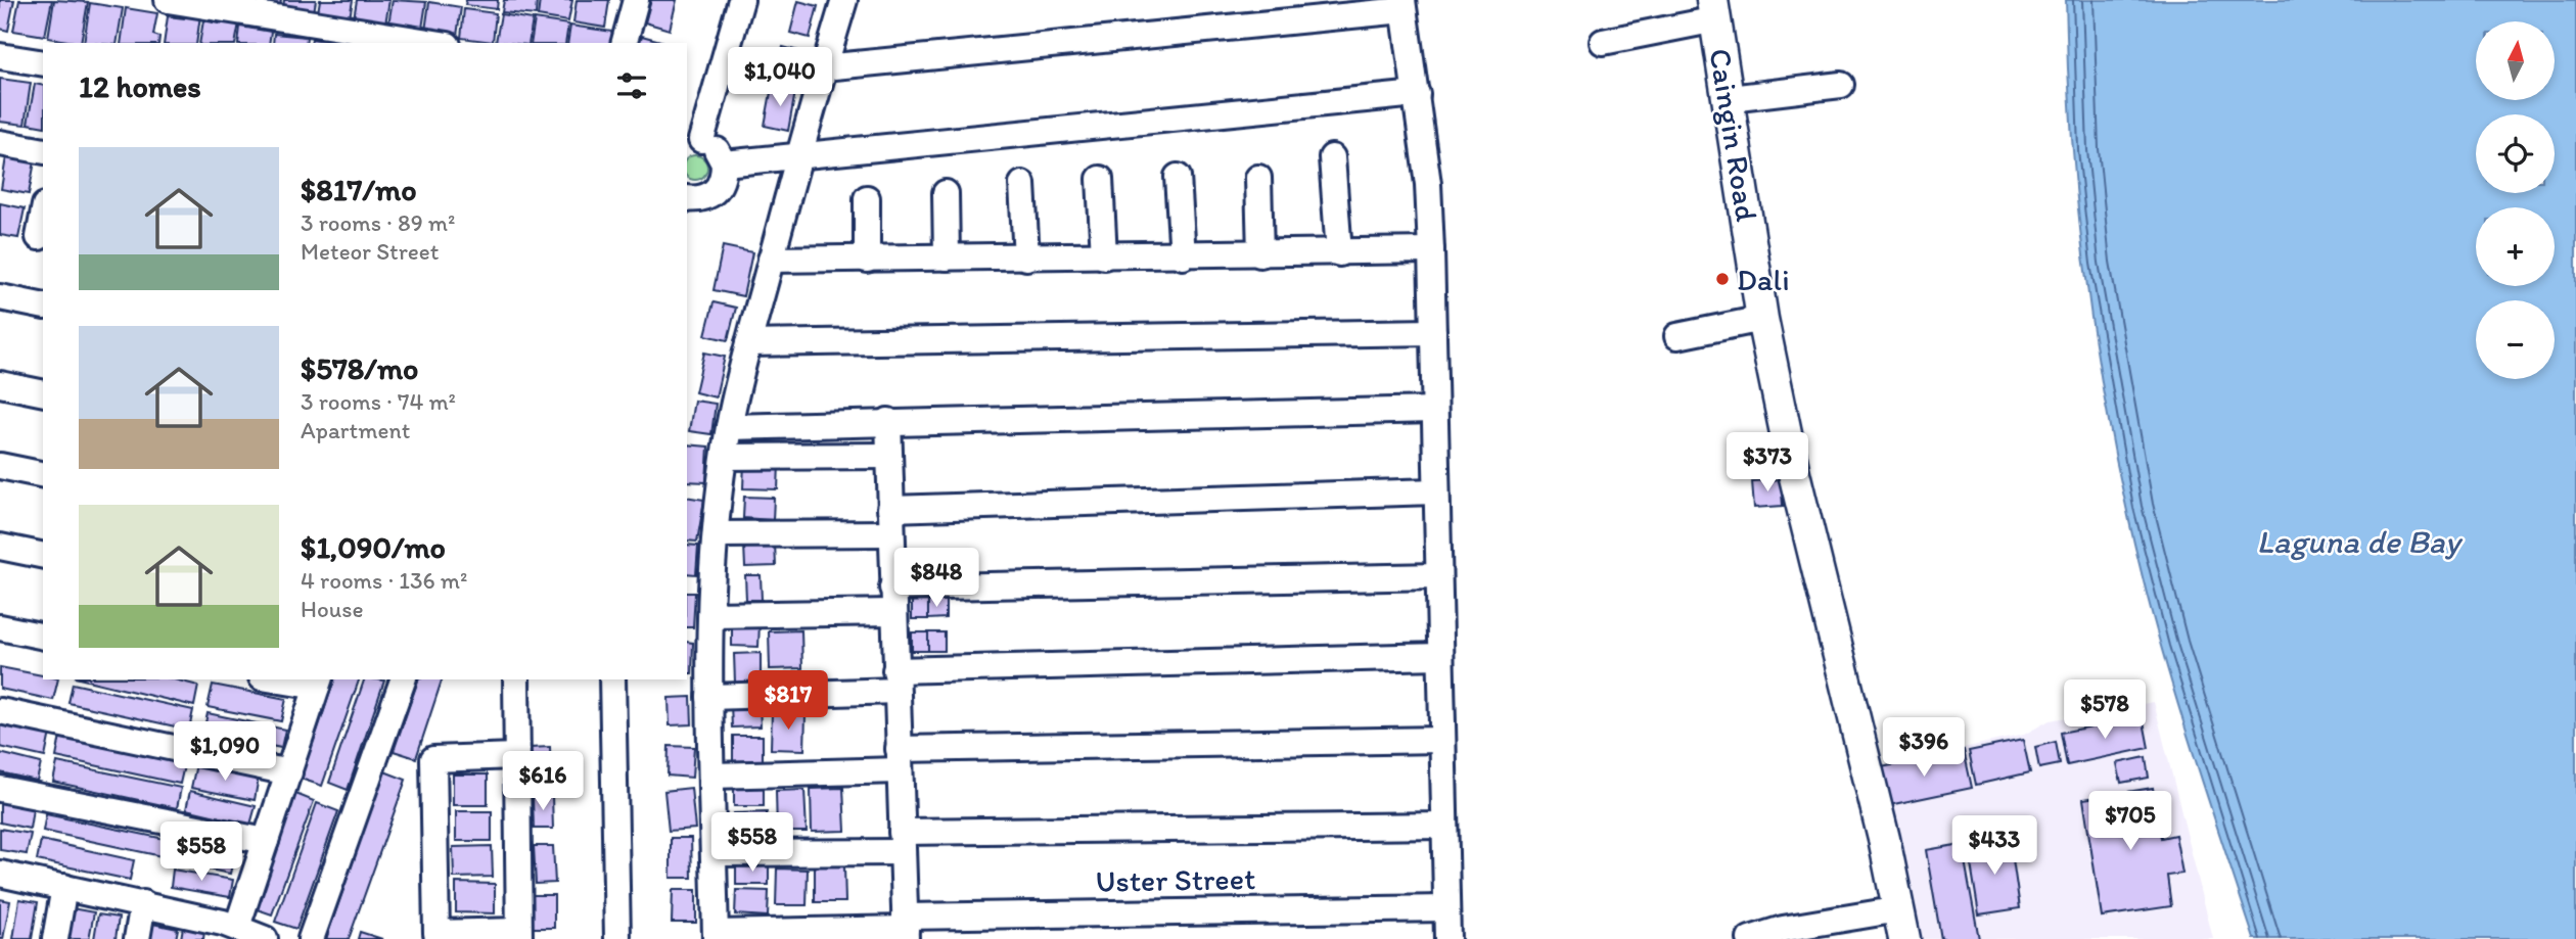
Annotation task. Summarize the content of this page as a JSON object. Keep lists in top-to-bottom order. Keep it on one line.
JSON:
{"streets":{"street":["Caingin Road","Uster Street"]},"water":["Laguna de Bay"],"places":["Dali"],"north":"top","page":{"map_buttons":["+","−"],"heading":"12 homes","price":["$1,040","$373","$848","$817","$578","$396","$1,090","$616","$705","$558","$433","$558"],"list":[{"name":"$817/mo","note":"3 rooms · 89 m² · Meteor Street"},{"name":"$578/mo","note":"3 rooms · 74 m² · Apartment"},{"name":"$1,090/mo","note":"4 rooms · 136 m² · House"}]}}
